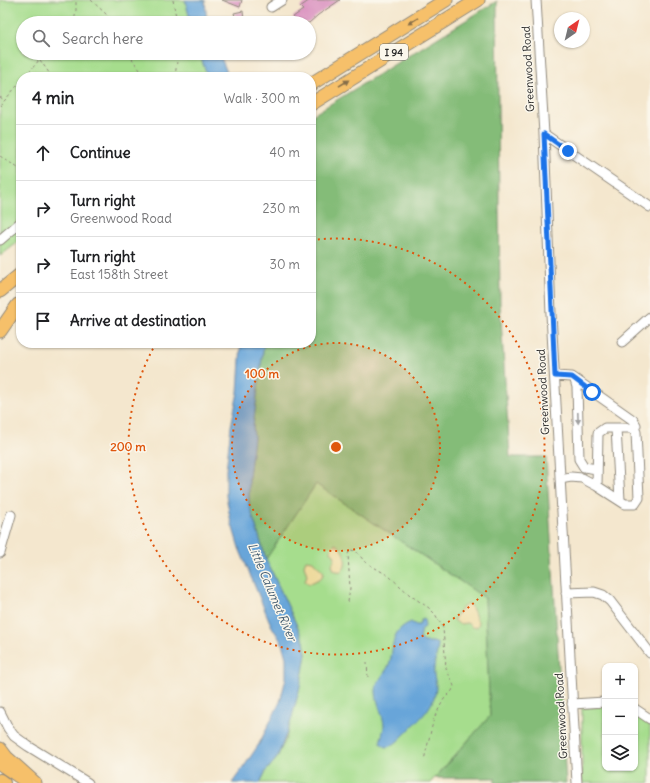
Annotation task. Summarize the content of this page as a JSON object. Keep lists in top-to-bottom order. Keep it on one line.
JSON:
{"streets":{"highway":["I 94"],"street":["Greenwood Road"]},"water":["Little Calumet River"],"north":"top right","page":{"search":"Search here","heading":["4 min","Walk · 300 m"],"list":[["Continue","40 m"],["Turn right","Greenwood Road","230 m"],["Turn right","East 158th Street","30 m"],"Arrive at destination"],"map_buttons":["+","−"]},"rings":["100 m","200 m"]}
